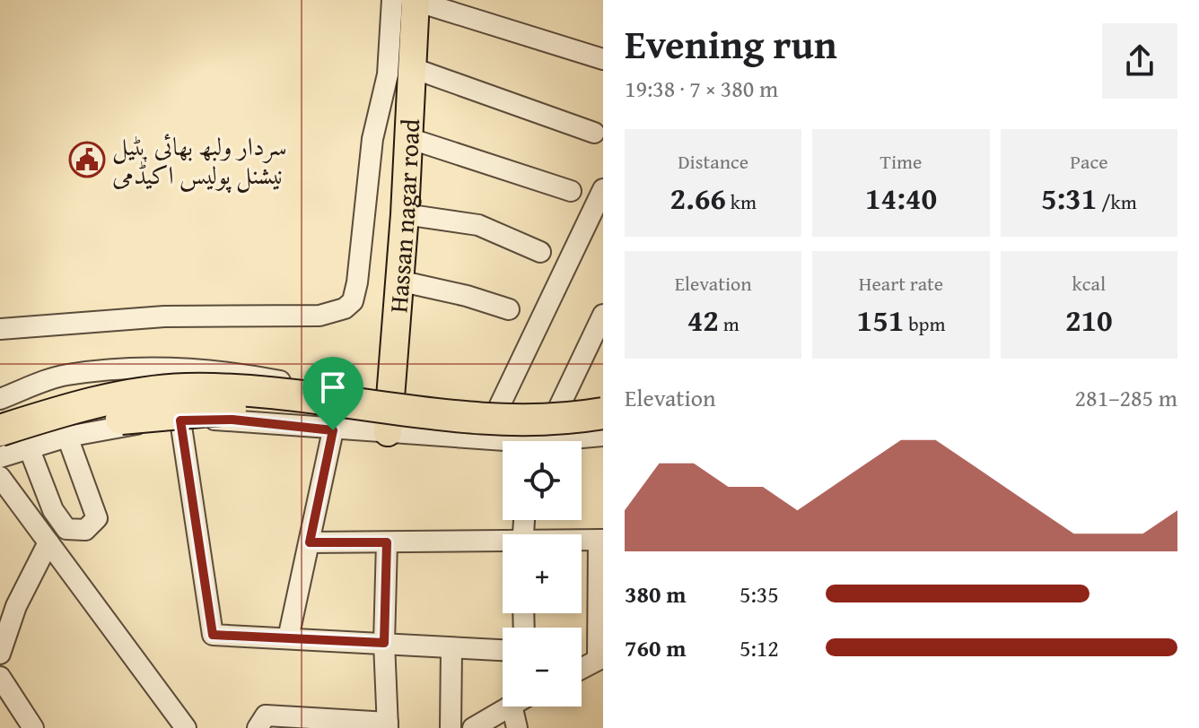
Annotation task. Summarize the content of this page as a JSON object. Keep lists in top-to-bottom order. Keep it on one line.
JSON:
{"streets":{"main road":["Hassan nagar road"]},"places":{"public building":["سردار ولبھ بھائی پٹیل نیشنل پولیس اکیڈمی"]},"page":{"heading":["Evening run","19:38 · 7 × 380 m"],"stats":[["Distance","2.66 km"],["Time","14:40"],["Pace","5:31 /km"],["Elevation","42 m"],["Heart rate","151 bpm"],["kcal","210"]],"chart":["Elevation","281–285 m"],"map_buttons":["+","−"],"list":[{"name":"380 m","note":"5:35"},{"name":"760 m","note":"5:12"}]}}
